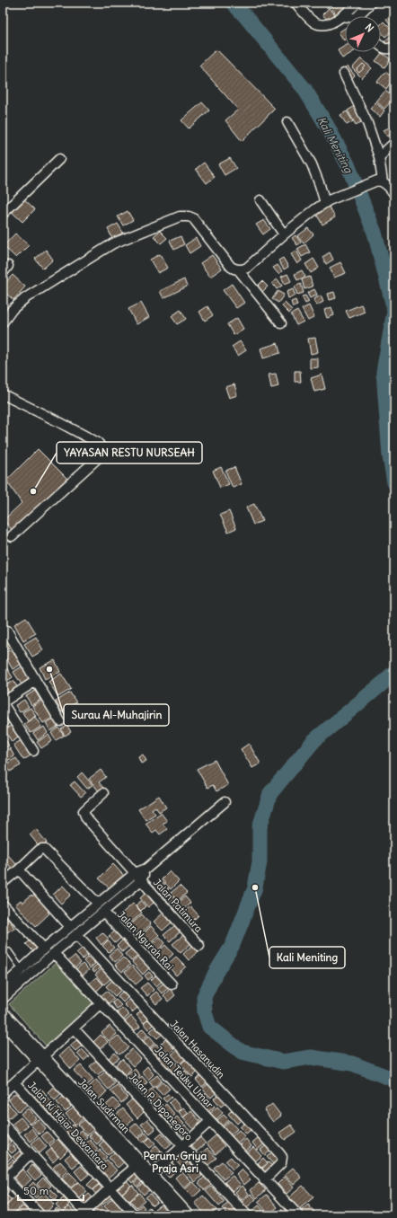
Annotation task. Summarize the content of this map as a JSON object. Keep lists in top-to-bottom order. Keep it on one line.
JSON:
{"streets":{"street":["Jalan Patimura","Jalan Ngurah Rai","Jalan Hasanudin","Jalan Teuku Umar","Jalan Sudirman","Jalan P. Diponegoro","Jalan Ki Hajar Dewantara"]},"crossings":[["Jalan Hasanudin","Jalan Teuku Umar"]],"districts":["Perum. Griya Praja Asri"],"water":["Kali Meniting"],"places":["YAYASAN RESTU NURSEAH","Surau Al-Muhajirin","Kali Meniting"],"scale_bar":"50 m","north":"top right"}
